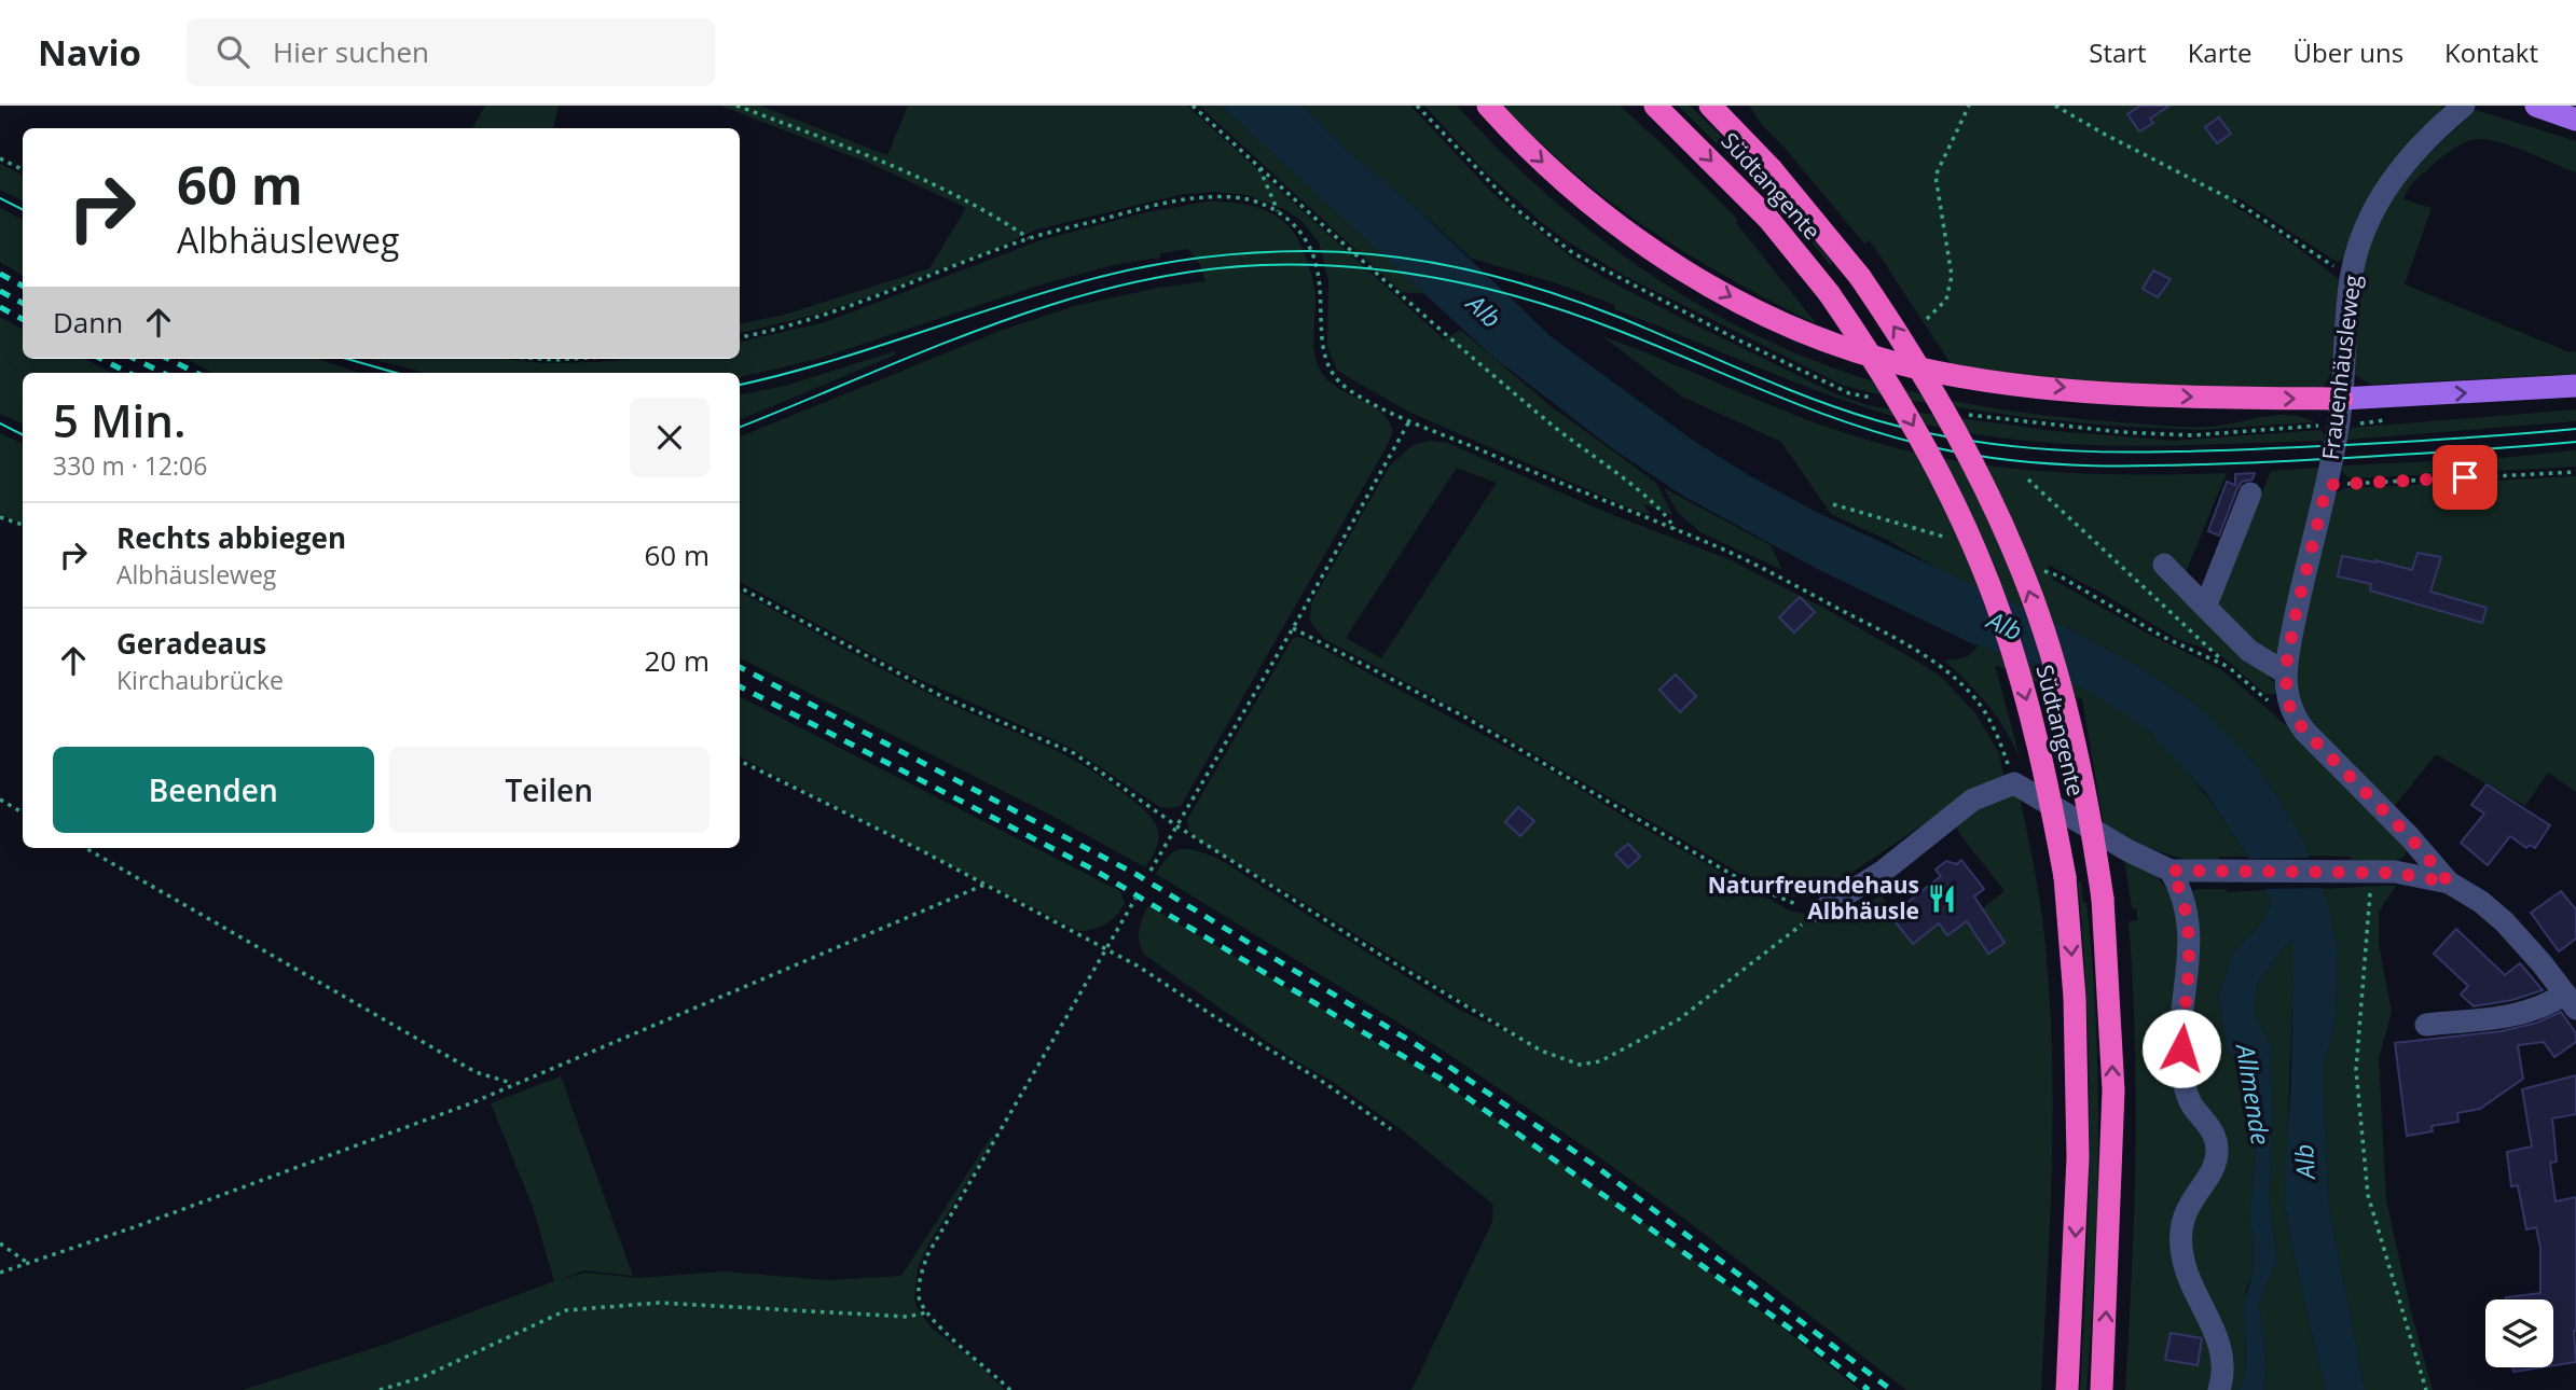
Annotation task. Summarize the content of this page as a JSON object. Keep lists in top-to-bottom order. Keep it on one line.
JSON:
{"streets":{"highway":["Südtangente"],"street":["Frauenhäusleweg"]},"water":["Alb","Allmende"],"places":{"restaurant":["Naturfreundehaus Albhäusle"]},"page":{"header":"Navio","search":"Hier suchen","nav":["Start","Karte","Über uns","Kontakt"],"turn":["60 m","Albhäusleweg"],"then":"Dann","heading":["5 Min.","330 m · 12:06"],"list":[{"name":"Rechts abbiegen","note":"Albhäusleweg","value":"60 m"},{"name":"Geradeaus","note":"Kirchaubrücke","value":"20 m"}],"buttons":["Beenden","Teilen"]}}
